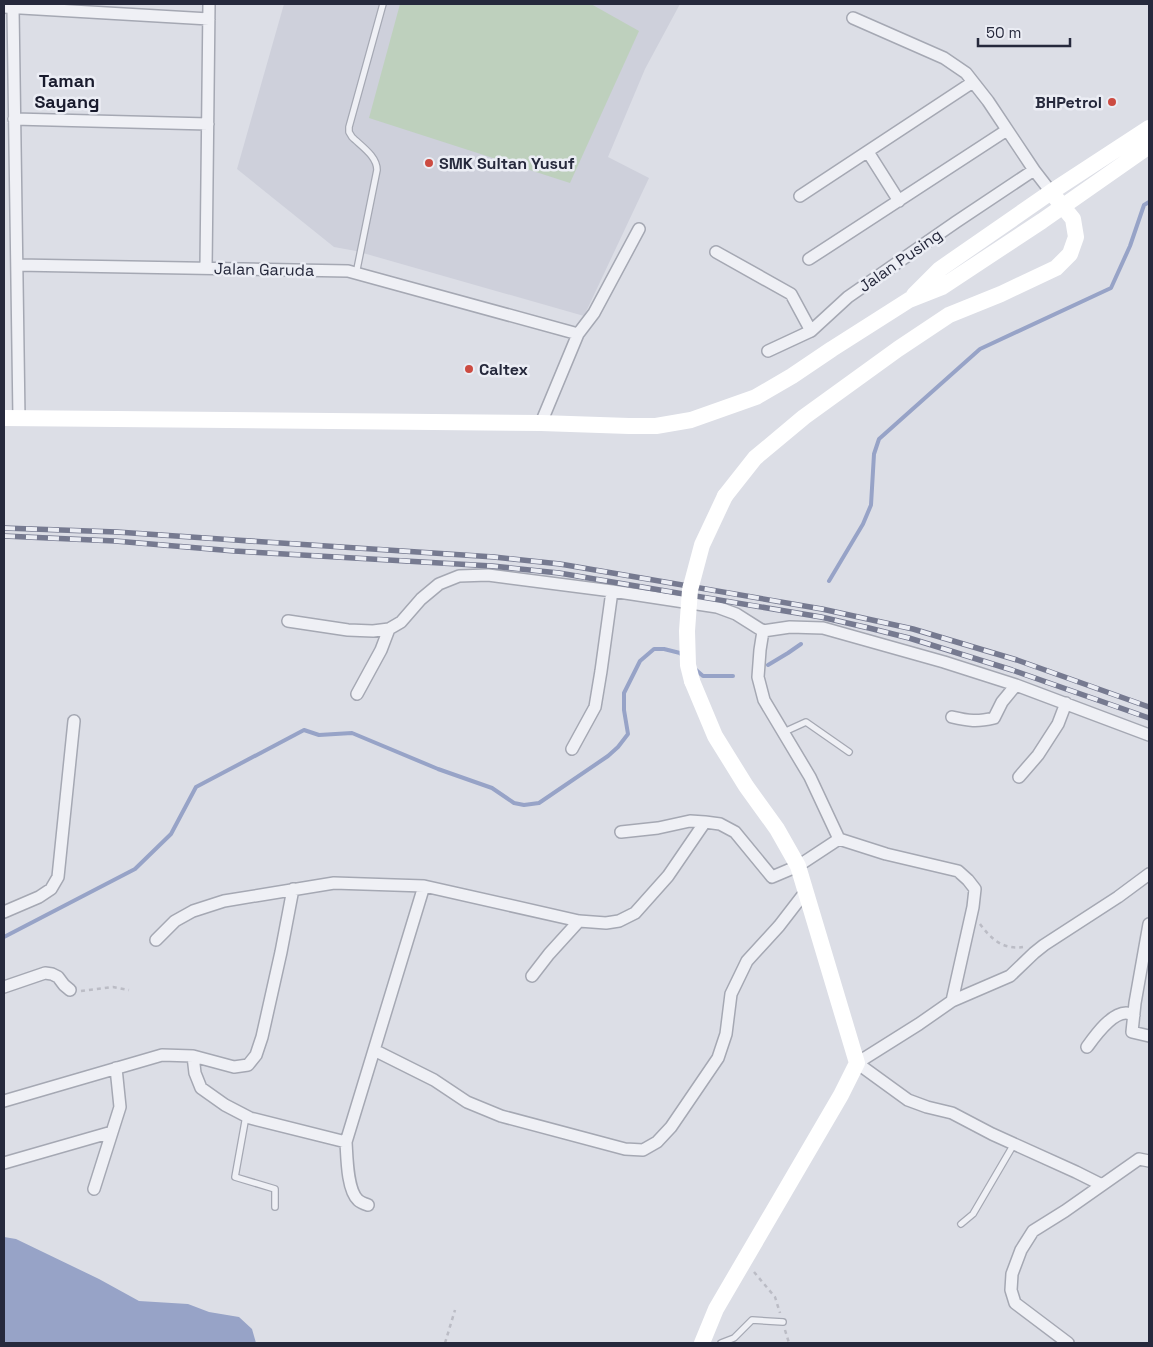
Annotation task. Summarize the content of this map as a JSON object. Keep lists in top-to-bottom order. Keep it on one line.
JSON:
{"streets":{"street":["Jalan Pusing","Jalan Garuda"]},"districts":["Taman Sayang"],"places":["BHPetrol","SMK Sultan Yusuf","Caltex"],"scale_bar":"50 m"}
